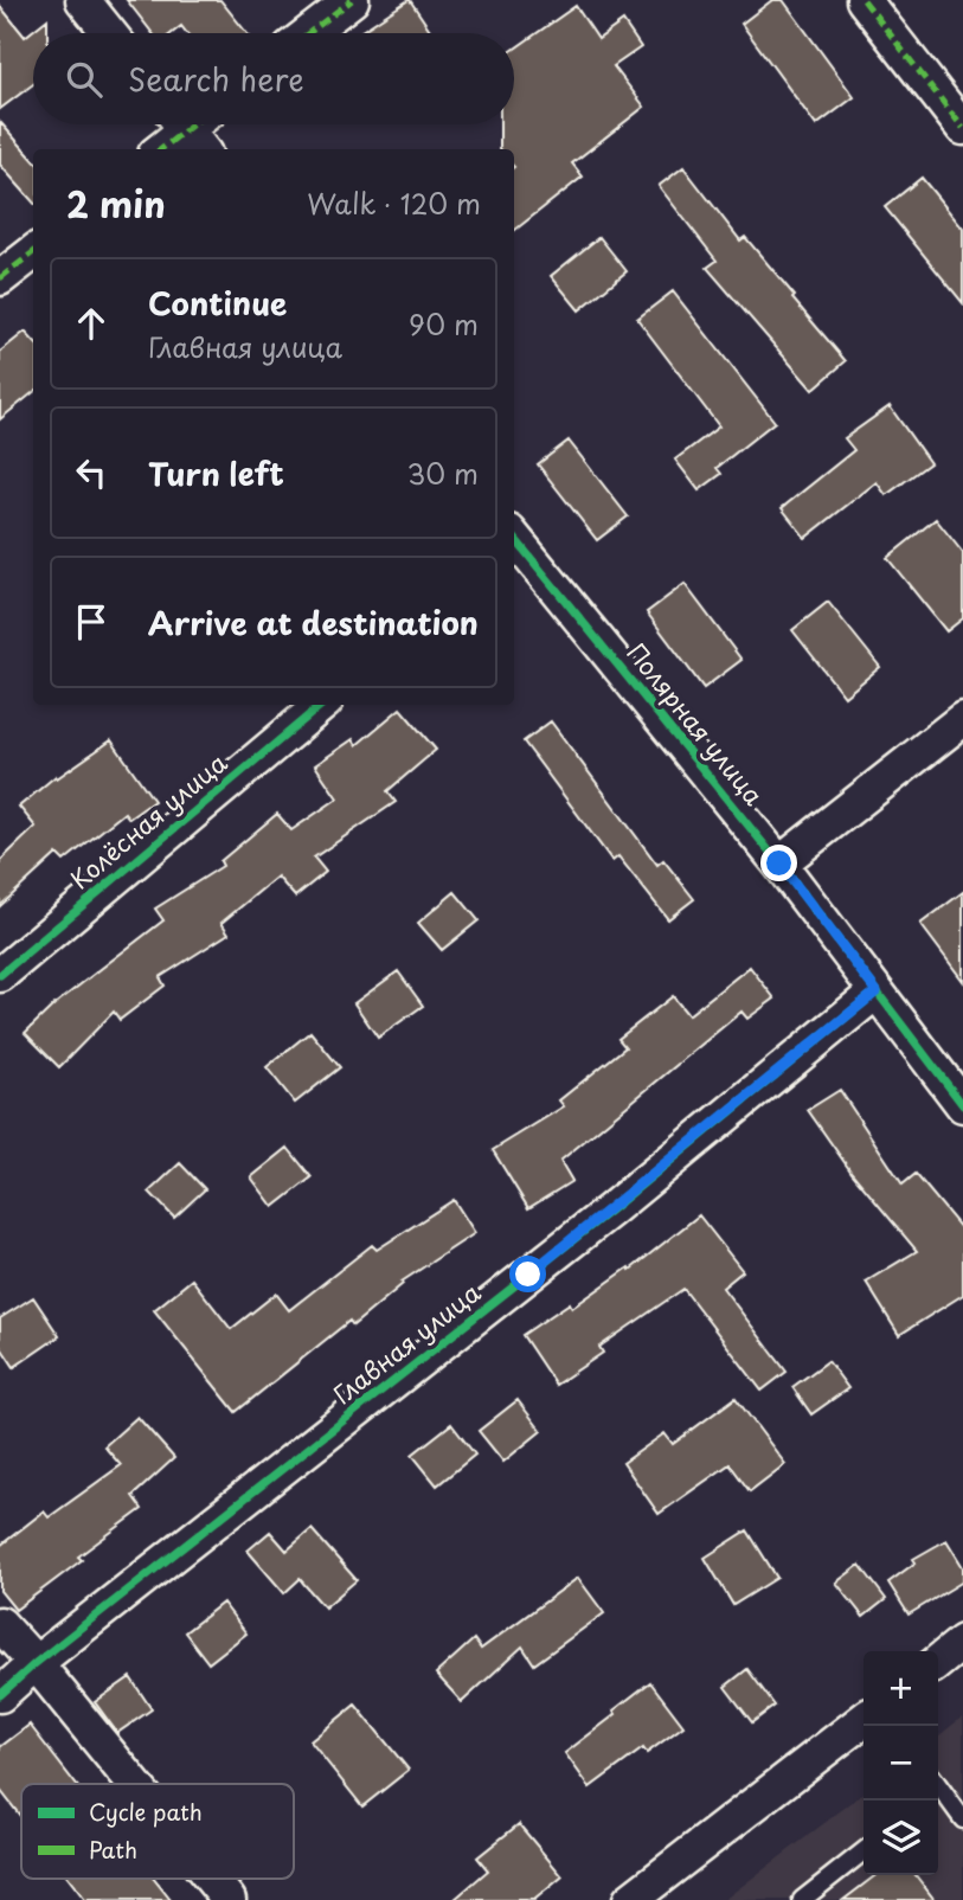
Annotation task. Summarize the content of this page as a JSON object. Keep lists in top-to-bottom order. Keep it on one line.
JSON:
{"streets":{"street":["Полярная улица","Колёсная улица","Главная улица"]},"crossings":[["Полярная улица","Главная улица"]],"legend":["Cycle path","Path"],"page":{"search":"Search here","heading":["2 min","Walk · 120 m"],"list":[["Continue","Главная улица","90 m"],["Turn left","30 m"],"Arrive at destination"],"map_buttons":["+","−"]}}
